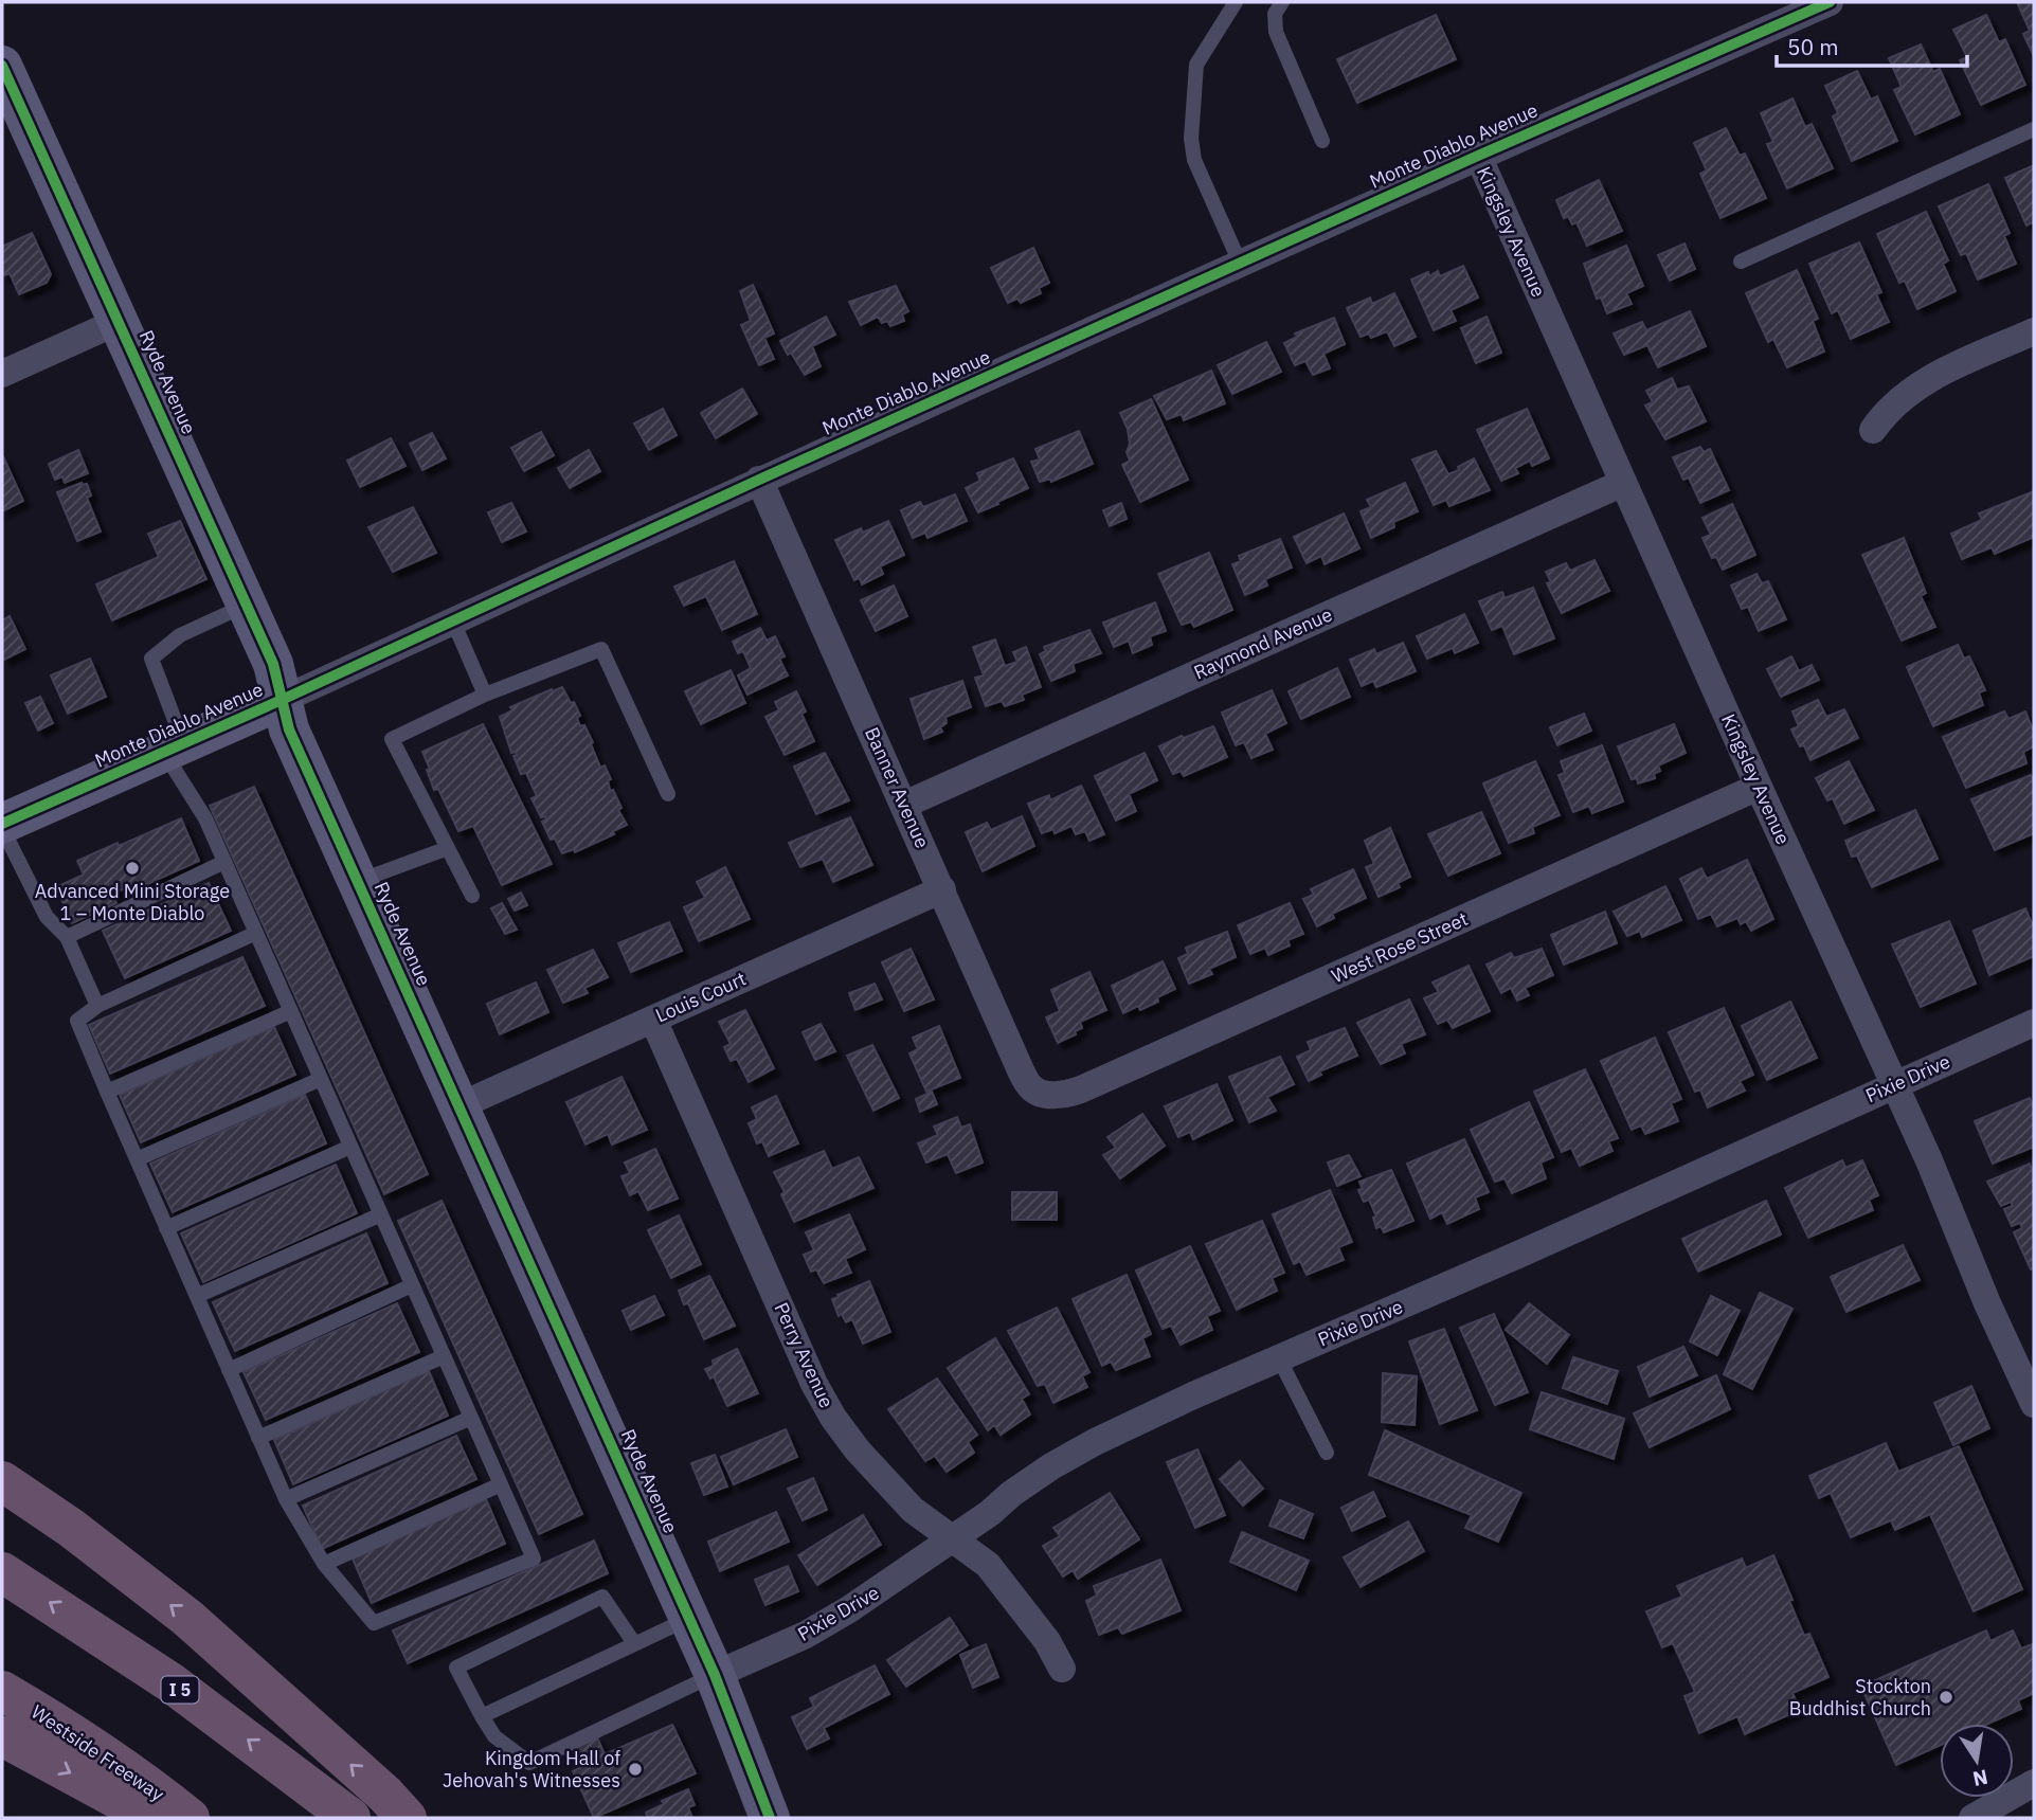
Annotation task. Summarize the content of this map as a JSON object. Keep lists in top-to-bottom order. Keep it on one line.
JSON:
{"streets":{"highway":["I 5","Westside Freeway"],"street":["Monte Diablo Avenue","Kingsley Avenue","Ryde Avenue","Raymond Avenue","Banner Avenue","West Rose Street","Louis Court","Pixie Drive","Perry Avenue"]},"crossings":[["Monte Diablo Avenue","Kingsley Avenue"],["Monte Diablo Avenue","Ryde Avenue"],["Monte Diablo Avenue","Banner Avenue"],["Kingsley Avenue","Raymond Avenue"],["Kingsley Avenue","West Rose Street"],["Kingsley Avenue","Pixie Drive"],["Ryde Avenue","Louis Court"],["Ryde Avenue","Pixie Drive"],["Raymond Avenue","Banner Avenue"],["Banner Avenue","West Rose Street"],["Banner Avenue","Louis Court"],["Louis Court","Perry Avenue"],["Pixie Drive","Perry Avenue"]],"places":["Advanced Mini Storage 1 – Monte Diablo","Stockton Buddhist Church","Kingdom Hall of Jehovah's Witnesses"],"scale_bar":"50 m","north":"bottom"}
